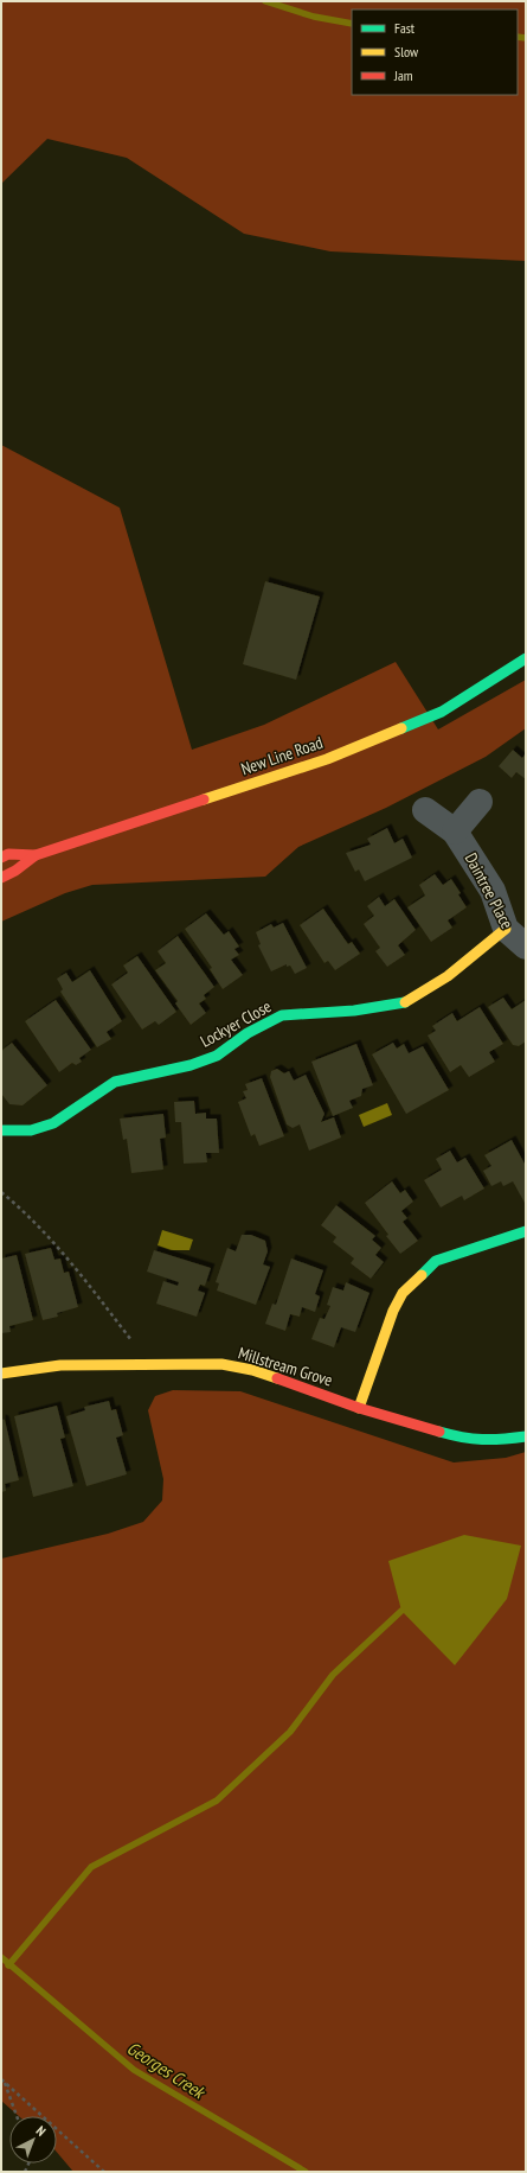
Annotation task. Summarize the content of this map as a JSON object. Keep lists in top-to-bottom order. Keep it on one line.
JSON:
{"streets":{"street":["New Line Road","Daintree Place","Lockyer Close","Millstream Grove"]},"crossings":[["Daintree Place","Lockyer Close"]],"water":["Georges Creek"],"legend":["Fast","Slow","Jam"],"north":"top right"}
